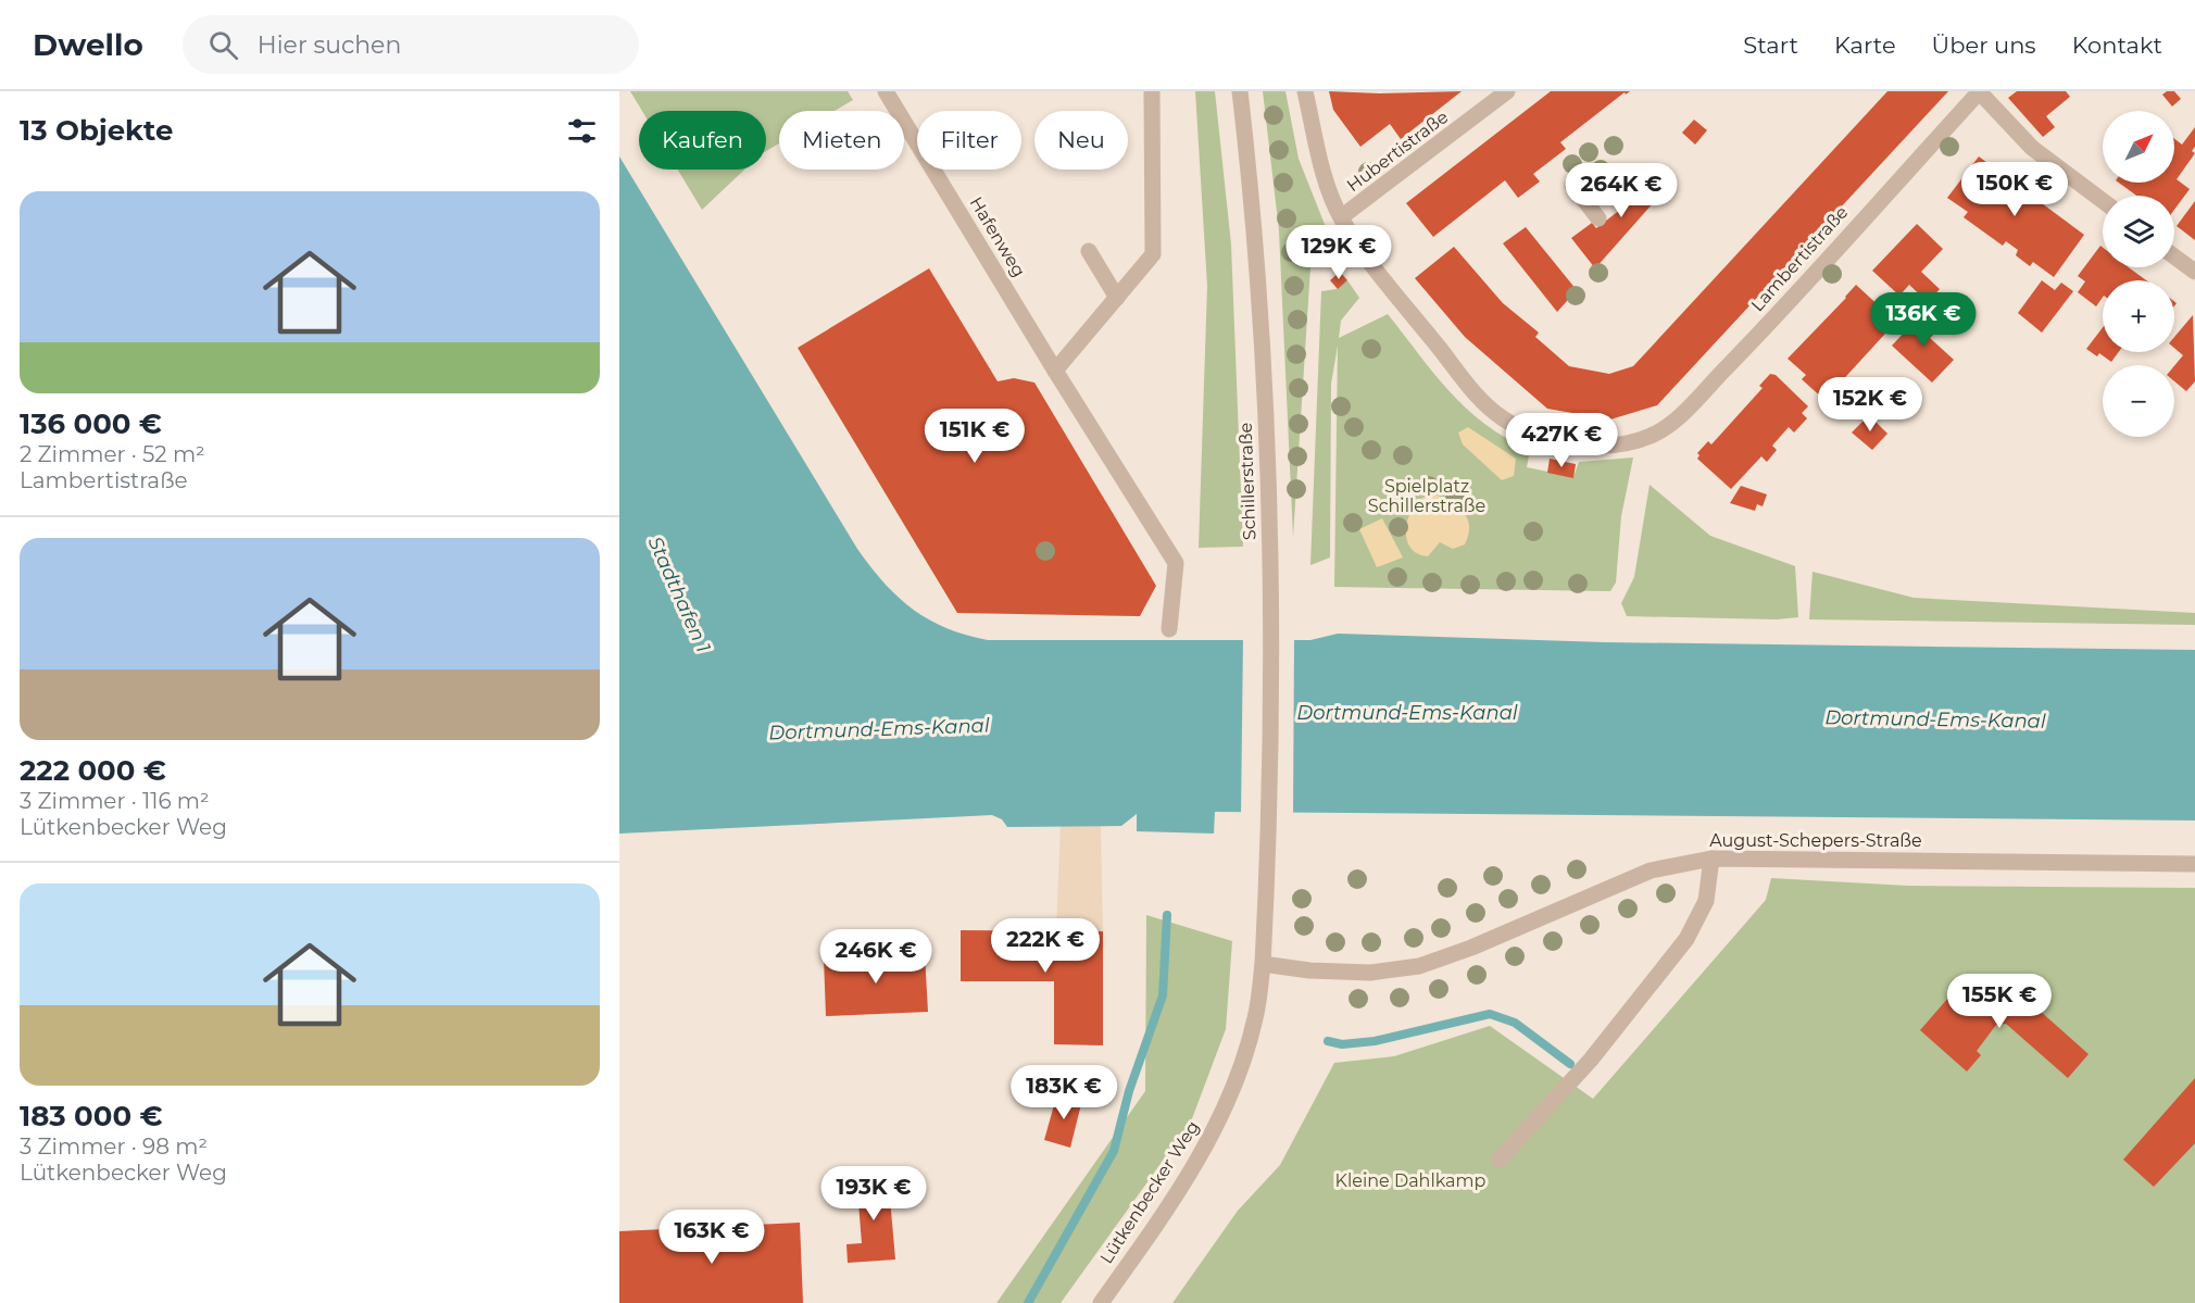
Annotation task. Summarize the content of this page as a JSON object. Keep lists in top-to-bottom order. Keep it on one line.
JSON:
{"streets":{"street":["Hubertistraße","Hafenweg","Lambertistraße","Schillerstraße","August-Schepers-Straße","Lütkenbecker Weg"]},"crossings":[["Hubertistraße","Lambertistraße"],["Schillerstraße","Lütkenbecker Weg"],["August-Schepers-Straße","Lütkenbecker Weg"]],"water":["Stadthafen 1","Dortmund-Ems-Kanal"],"parks":["Spielplatz Schillerstraße","Kleine Dahlkamp"],"north":"top right","page":{"header":"Dwello","search":"Hier suchen","nav":["Start","Karte","Über uns","Kontakt"],"heading":"13 Objekte","map_buttons":["+","−"],"chip":["Kaufen","Mieten","Filter","Neu"],"price":["150K €","264K €","129K €","136K €","152K €","151K €","427K €","222K €","246K €","155K €","183K €","193K €","163K €"],"list":[{"name":"136 000 €","note":"2 Zimmer · 52 m² · Lambertistraße"},{"name":"222 000 €","note":"3 Zimmer · 116 m² · Lütkenbecker Weg"},{"name":"183 000 €","note":"3 Zimmer · 98 m² · Lütkenbecker Weg"}]}}
